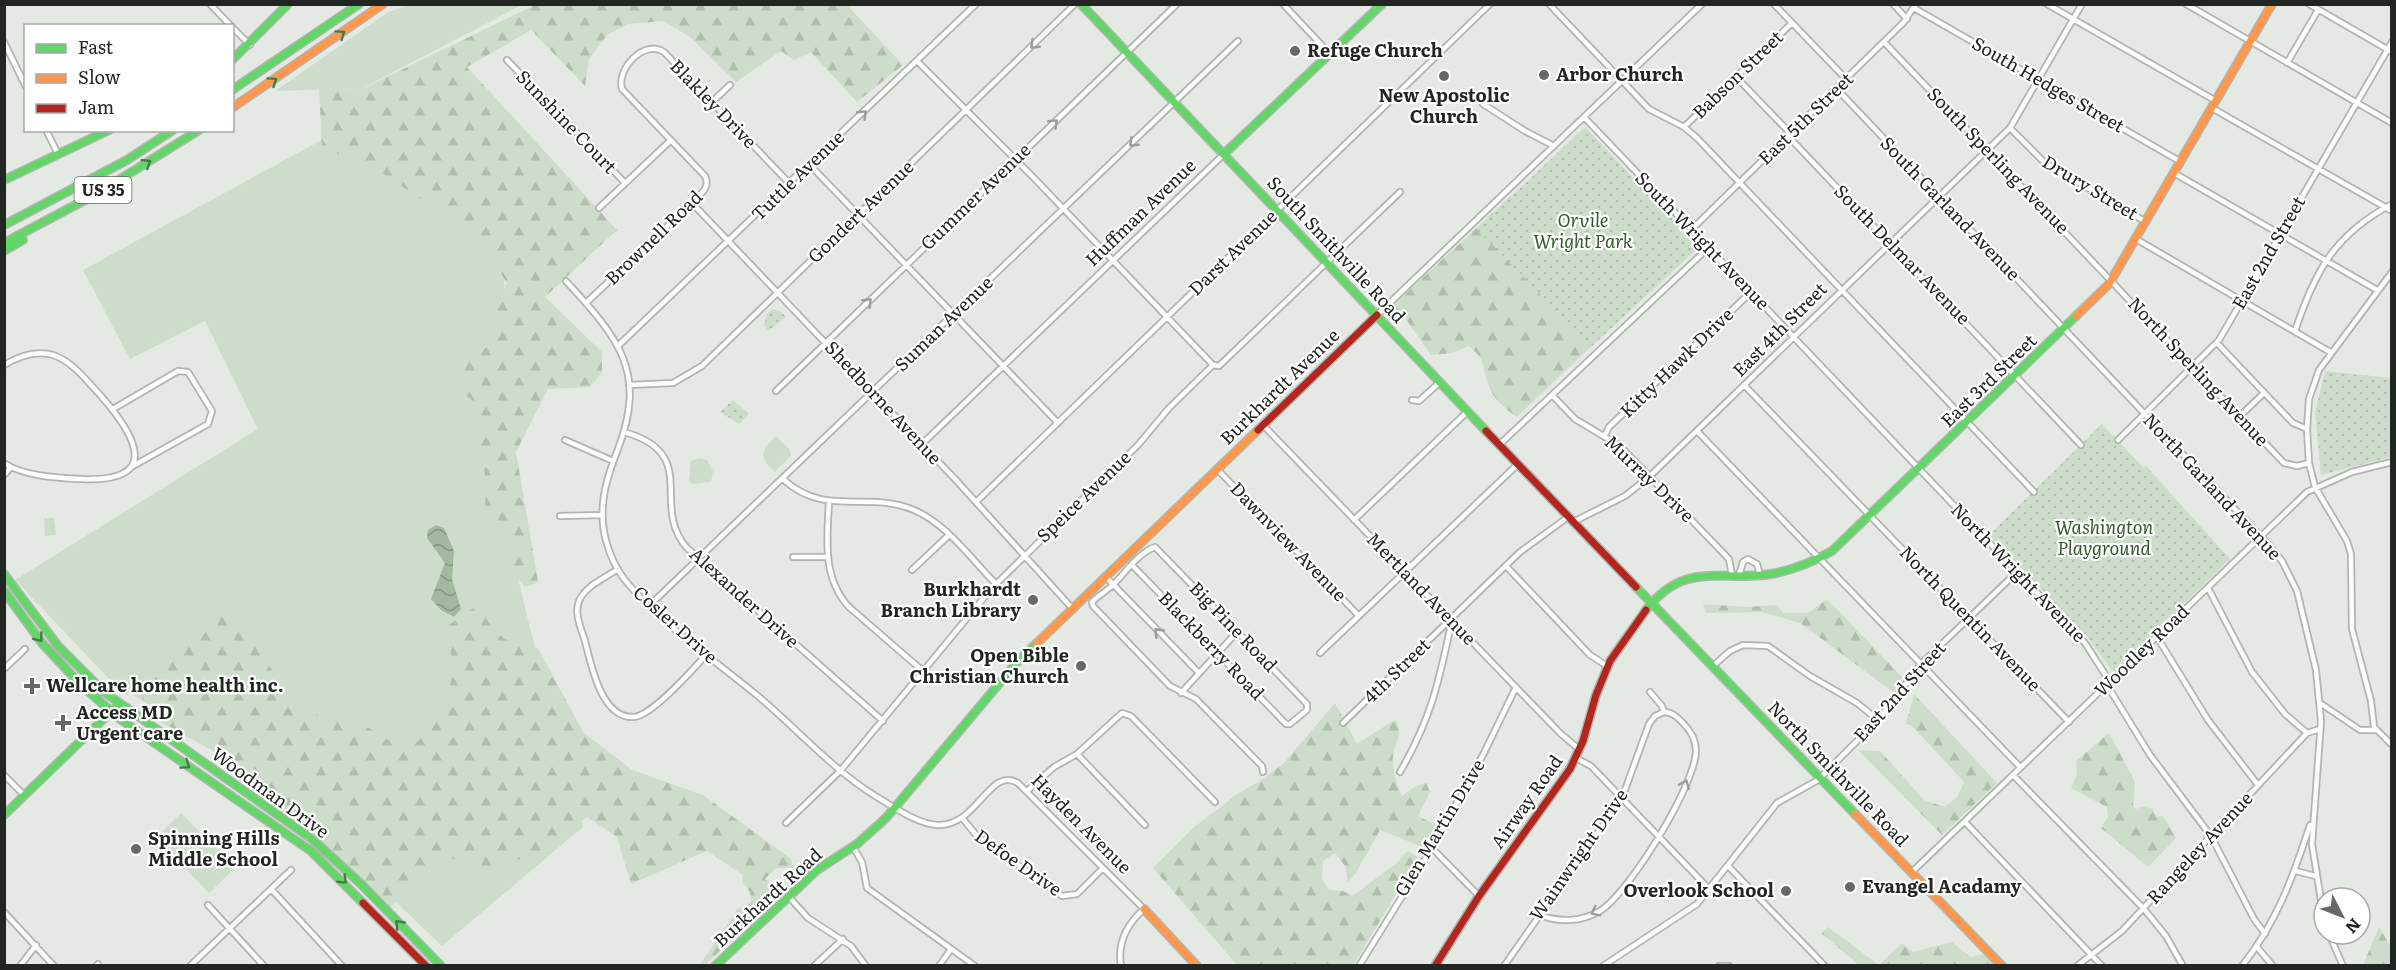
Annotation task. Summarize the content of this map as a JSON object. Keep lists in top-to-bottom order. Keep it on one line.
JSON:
{"streets":{"main road":["US 35","Huffman Avenue","South Smithville Road","East 3rd Street","Burkhardt Avenue","North Smithville Road","Woodman Drive","Airway Road","Hayden Avenue","Burkhardt Road"],"street":["Babson Street","South Hedges Street","Blakley Drive","East 5th Street","Sunshine Court","South Sperling Avenue","Tuttle Avenue","Drury Street","Gummer Avenue","South Garland Avenue","Gondert Avenue","Brownell Road","South Wright Avenue","Darst Avenue","East 2nd Street","South Delmar Avenue","Suman Avenue","East 4th Street","Kitty Hawk Drive","North Sperling Avenue","Shedborne Avenue","Murray Drive","North Garland Avenue","Speice Avenue","Dawnview Avenue","North Wright Avenue","Mertland Avenue","Alexander Drive","North Quentin Avenue","Cosler Drive","Big Pine Road","Blackberry Road","Woodley Road","4th Street","Glen Martin Drive","Rangeley Avenue","Wainwright Drive","Defoe Drive"]},"crossings":[["Babson Street","South Delmar Avenue"],["South Hedges Street","East 5th Street"],["South Hedges Street","East 4th Street"],["South Hedges Street","East 3rd Street"],["Blakley Drive","Tuttle Avenue"],["Blakley Drive","Brownell Road"],["East 5th Street","South Sperling Avenue"],["East 5th Street","South Garland Avenue"],["East 5th Street","South Wright Avenue"],["East 5th Street","South Delmar Avenue"],["South Sperling Avenue","East 4th Street"],["South Sperling Avenue","North Sperling Avenue"],["South Sperling Avenue","East 3rd Street"],["Tuttle Avenue","Shedborne Avenue"],["Tuttle Avenue","Cosler Drive"],["Drury Street","East 4th Street"],["Drury Street","East 3rd Street"],["Gummer Avenue","South Smithville Road"],["Gummer Avenue","Shedborne Avenue"],["South Garland Avenue","East 4th Street"],["South Garland Avenue","East 3rd Street"],["South Garland Avenue","North Garland Avenue"],["Gondert Avenue","Shedborne Avenue"],["Gondert Avenue","Cosler Drive"],["Huffman Avenue","South Smithville Road"],["Huffman Avenue","Shedborne Avenue"],["Brownell Road","Shedborne Avenue"],["Brownell Road","Cosler Drive"],["South Wright Avenue","East 4th Street"],["South Wright Avenue","Kitty Hawk Drive"],["South Wright Avenue","East 3rd Street"],["South Wright Avenue","Burkhardt Avenue"],["South Wright Avenue","North Wright Avenue"],["South Smithville Road","Darst Avenue"],["South Smithville Road","Suman Avenue"],["South Smithville Road","East 4th Street"],["South Smithville Road","East 3rd Street"],["South Smithville Road","Burkhardt Avenue"],["South Smithville Road","Speice Avenue"],["South Smithville Road","North Smithville Road"],["Darst Avenue","Shedborne Avenue"],["East 2nd Street","North Sperling Avenue"],["East 2nd Street","North Garland Avenue"],["East 2nd Street","North Wright Avenue"],["East 2nd Street","North Quentin Avenue"],["East 2nd Street","North Smithville Road"],["South Delmar Avenue","East 4th Street"],["South Delmar Avenue","East 3rd Street"],["Suman Avenue","Shedborne Avenue"],["Suman Avenue","Alexander Drive"],["Suman Avenue","Cosler Drive"],["East 4th Street","Murray Drive"],["East 4th Street","Mertland Avenue"],["East 4th Street","North Quentin Avenue"],["East 4th Street","4th Street"],["Kitty Hawk Drive","Murray Drive"],["North Sperling Avenue","East 3rd Street"],["East 3rd Street","Murray Drive"],["East 3rd Street","North Garland Avenue"],["East 3rd Street","North Wright Avenue"],["East 3rd Street","North Quentin Avenue"],["East 3rd Street","North Smithville Road"],["East 3rd Street","Airway Road"],["Burkhardt Avenue","Shedborne Avenue"],["Burkhardt Avenue","Dawnview Avenue"],["Burkhardt Avenue","Mertland Avenue"],["Burkhardt Avenue","Cosler Drive"],["Burkhardt Avenue","Burkhardt Road"],["Shedborne Avenue","Speice Avenue"],["North Garland Avenue","Woodley Road"],["North Garland Avenue","Rangeley Avenue"],["Speice Avenue","Alexander Drive"],["Speice Avenue","Cosler Drive"],["North Wright Avenue","Woodley Road"],["North Wright Avenue","Rangeley Avenue"],["Mertland Avenue","4th Street"],["Mertland Avenue","Airway Road"],["Mertland Avenue","Glen Martin Drive"],["Alexander Drive","Cosler Drive"],["North Quentin Avenue","Woodley Road"],["Cosler Drive","Burkhardt Road"],["Big Pine Road","Blackberry Road"],["Woodley Road","North Smithville Road"],["Hayden Avenue","Defoe Drive"]],"one_way":["Gummer Avenue"],"parks":["Orvile Wright Park","Washington Playground"],"places":{"other":["Refuge Church","Arbor Church","New Apostolic Church","Burkhardt Branch Library","Open Bible Christian Church","Spinning Hills Middle School","Evangel Acadamy","Overlook School"],"health":["Wellcare home health inc.","Access MD Urgent care"]},"legend":["Fast","Slow","Jam"],"north":"bottom right"}
